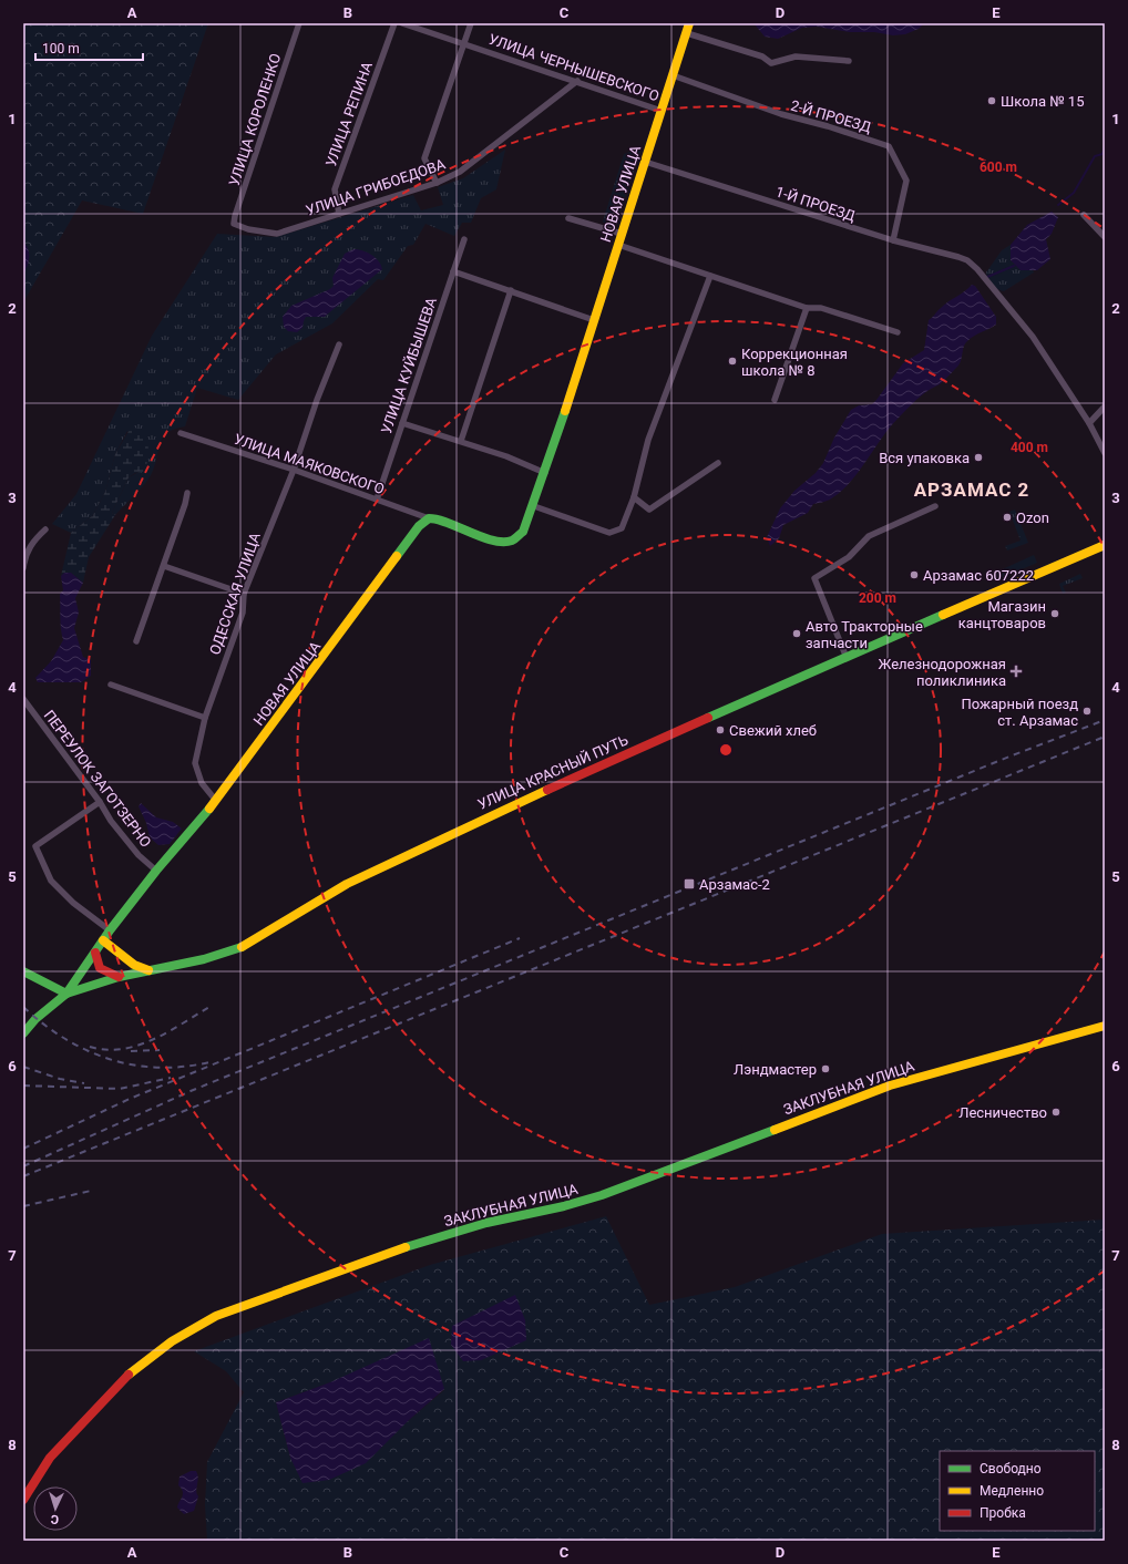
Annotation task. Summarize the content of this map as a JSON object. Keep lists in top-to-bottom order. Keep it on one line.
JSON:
{"streets":{"main road":["НОВАЯ УЛИЦА","УЛИЦА КРАСНЫЙ ПУТЬ","ЗАКЛУБНАЯ УЛИЦА"],"street":["УЛИЦА ЧЕРНЫШЕВСКОГО","УЛИЦА РЕПИНА","2-Й ПРОЕЗД","УЛИЦА КОРОЛЕНКО","УЛИЦА ГРИБОЕДОВА","1-Й ПРОЕЗД","УЛИЦА КУЙБЫШЕВА","УЛИЦА МАЯКОВСКОГО","ОДЕССКАЯ УЛИЦА","ПЕРЕУЛОК ЗАГОТЗЕРНО"]},"crossings":[["УЛИЦА ЧЕРНЫШЕВСКОГО","УЛИЦА ГРИБОЕДОВА"],["УЛИЦА ЧЕРНЫШЕВСКОГО","НОВАЯ УЛИЦА"],["УЛИЦА РЕПИНА","УЛИЦА ГРИБОЕДОВА"],["2-Й ПРОЕЗД","НОВАЯ УЛИЦА"],["2-Й ПРОЕЗД","1-Й ПРОЕЗД"],["УЛИЦА КОРОЛЕНКО","УЛИЦА ГРИБОЕДОВА"],["НОВАЯ УЛИЦА","1-Й ПРОЕЗД"],["НОВАЯ УЛИЦА","УЛИЦА МАЯКОВСКОГО"],["НОВАЯ УЛИЦА","ОДЕССКАЯ УЛИЦА"],["НОВАЯ УЛИЦА","УЛИЦА КРАСНЫЙ ПУТЬ"],["НОВАЯ УЛИЦА","ПЕРЕУЛОК ЗАГОТЗЕРНО"],["УЛИЦА КУЙБЫШЕВА","УЛИЦА МАЯКОВСКОГО"],["УЛИЦА МАЯКОВСКОГО","ОДЕССКАЯ УЛИЦА"]],"districts":["АРЗАМАС 2"],"places":{"other":["Школа № 15","Коррекционная школа № 8","Вся упаковка","Ozon","Арзамас 607222","Магазин канцтоваров","Авто Тракторные запчасти","Пожарный поезд ст. Арзамас","Свежий хлеб","Лэндмастер","Лесничество"],"health":["Железнодорожная поликлиника"],"transit":["Арзамас-2"]},"legend":["Свободно","Медленно","Пробка"],"scale_bar":"100 m","north":"bottom","grid":{"columns":["A","B","C","D","E"],"rows":["1","2","3","4","5","6","7","8"]},"rings":["600 m","400 m","200 m"]}
